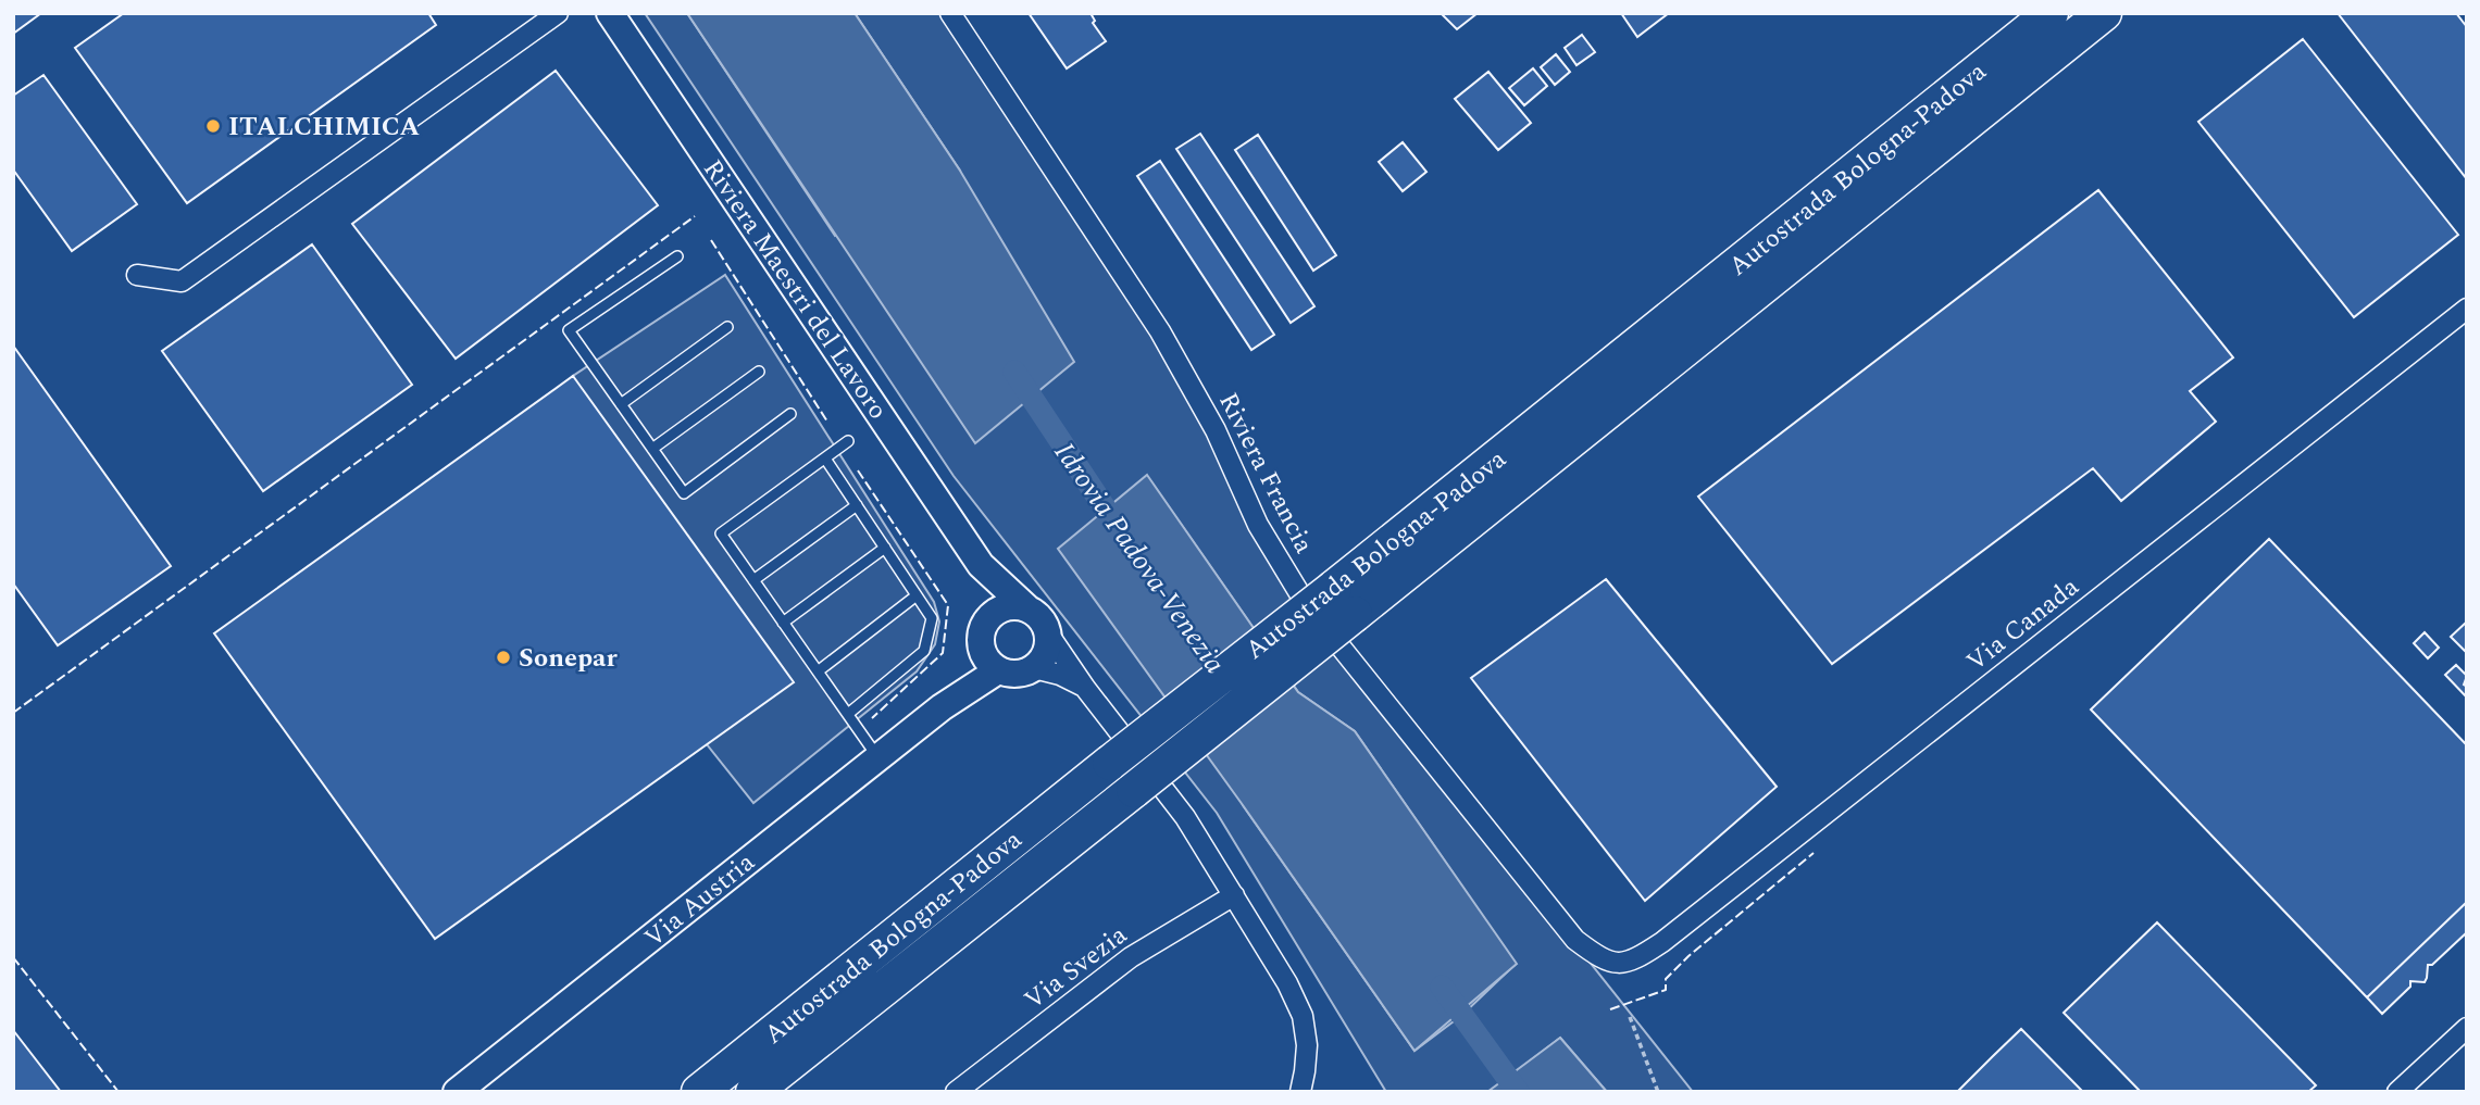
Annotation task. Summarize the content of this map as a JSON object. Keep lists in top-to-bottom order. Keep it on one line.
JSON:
{"streets":{"highway":["Autostrada Bologna-Padova"],"street":["Riviera Maestri del Lavoro","Riviera Francia","Via Canada","Via Austria","Via Svezia"]},"crossings":[["Riviera Maestri del Lavoro","Via Austria"],["Riviera Maestri del Lavoro","Via Svezia"],["Riviera Francia","Via Canada"]],"water":["Idrovia Padova-Venezia"],"places":["ITALCHIMICA","Sonepar"]}
